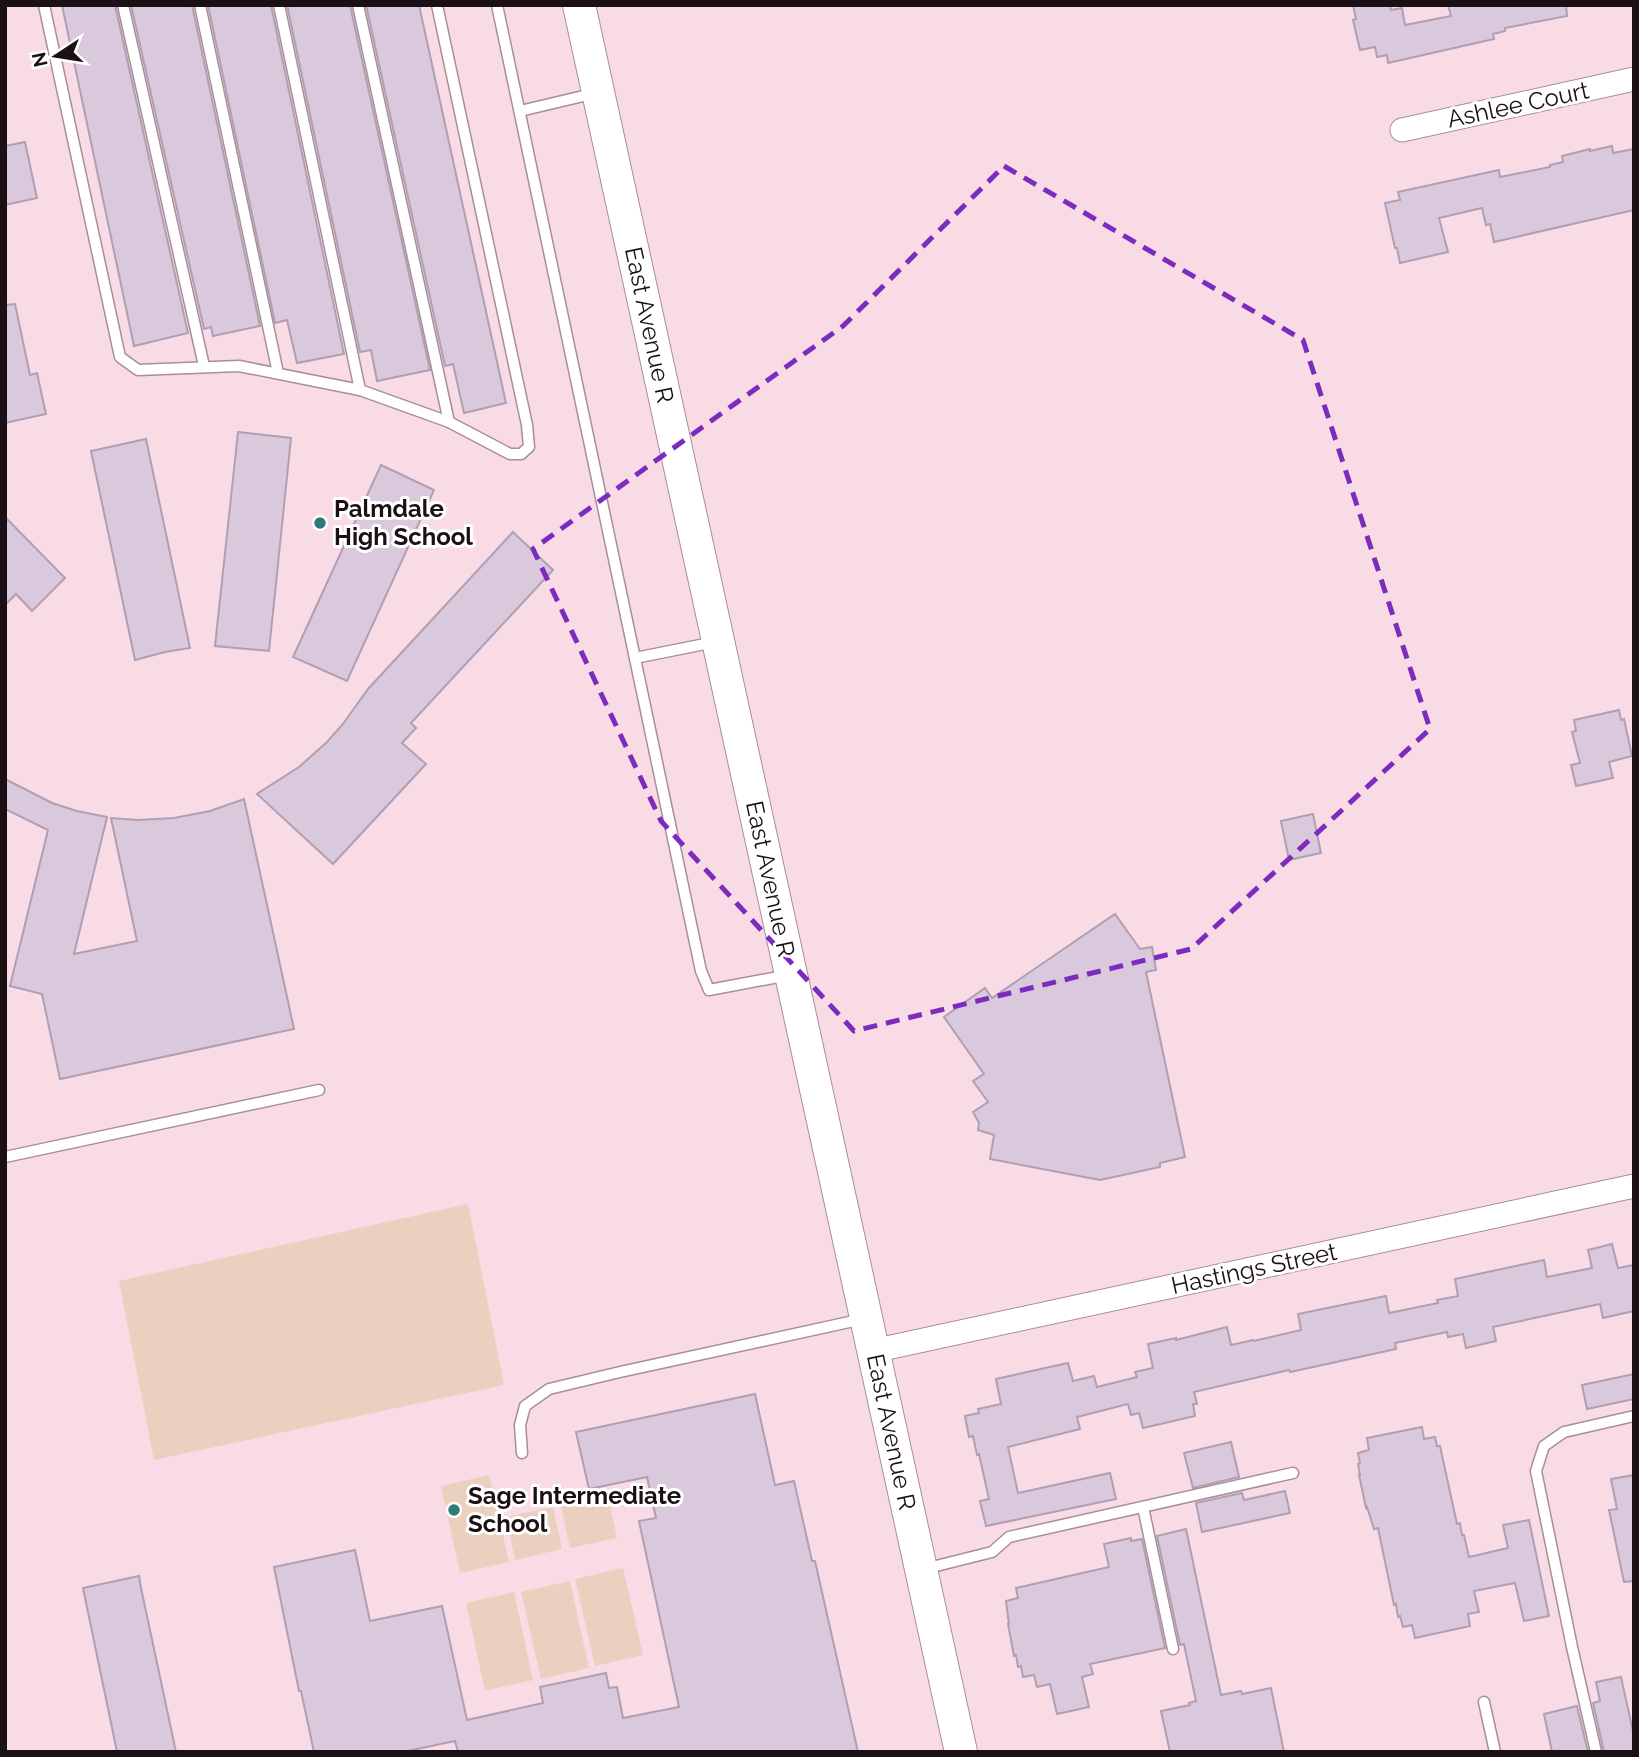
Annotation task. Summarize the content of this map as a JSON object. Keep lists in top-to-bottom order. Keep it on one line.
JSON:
{"streets":{"main road":["East Avenue R"],"street":["Ashlee Court","Hastings Street"]},"crossings":[["East Avenue R","Hastings Street"]],"places":["Palmdale High School","Sage Intermediate School"],"north":"left"}
